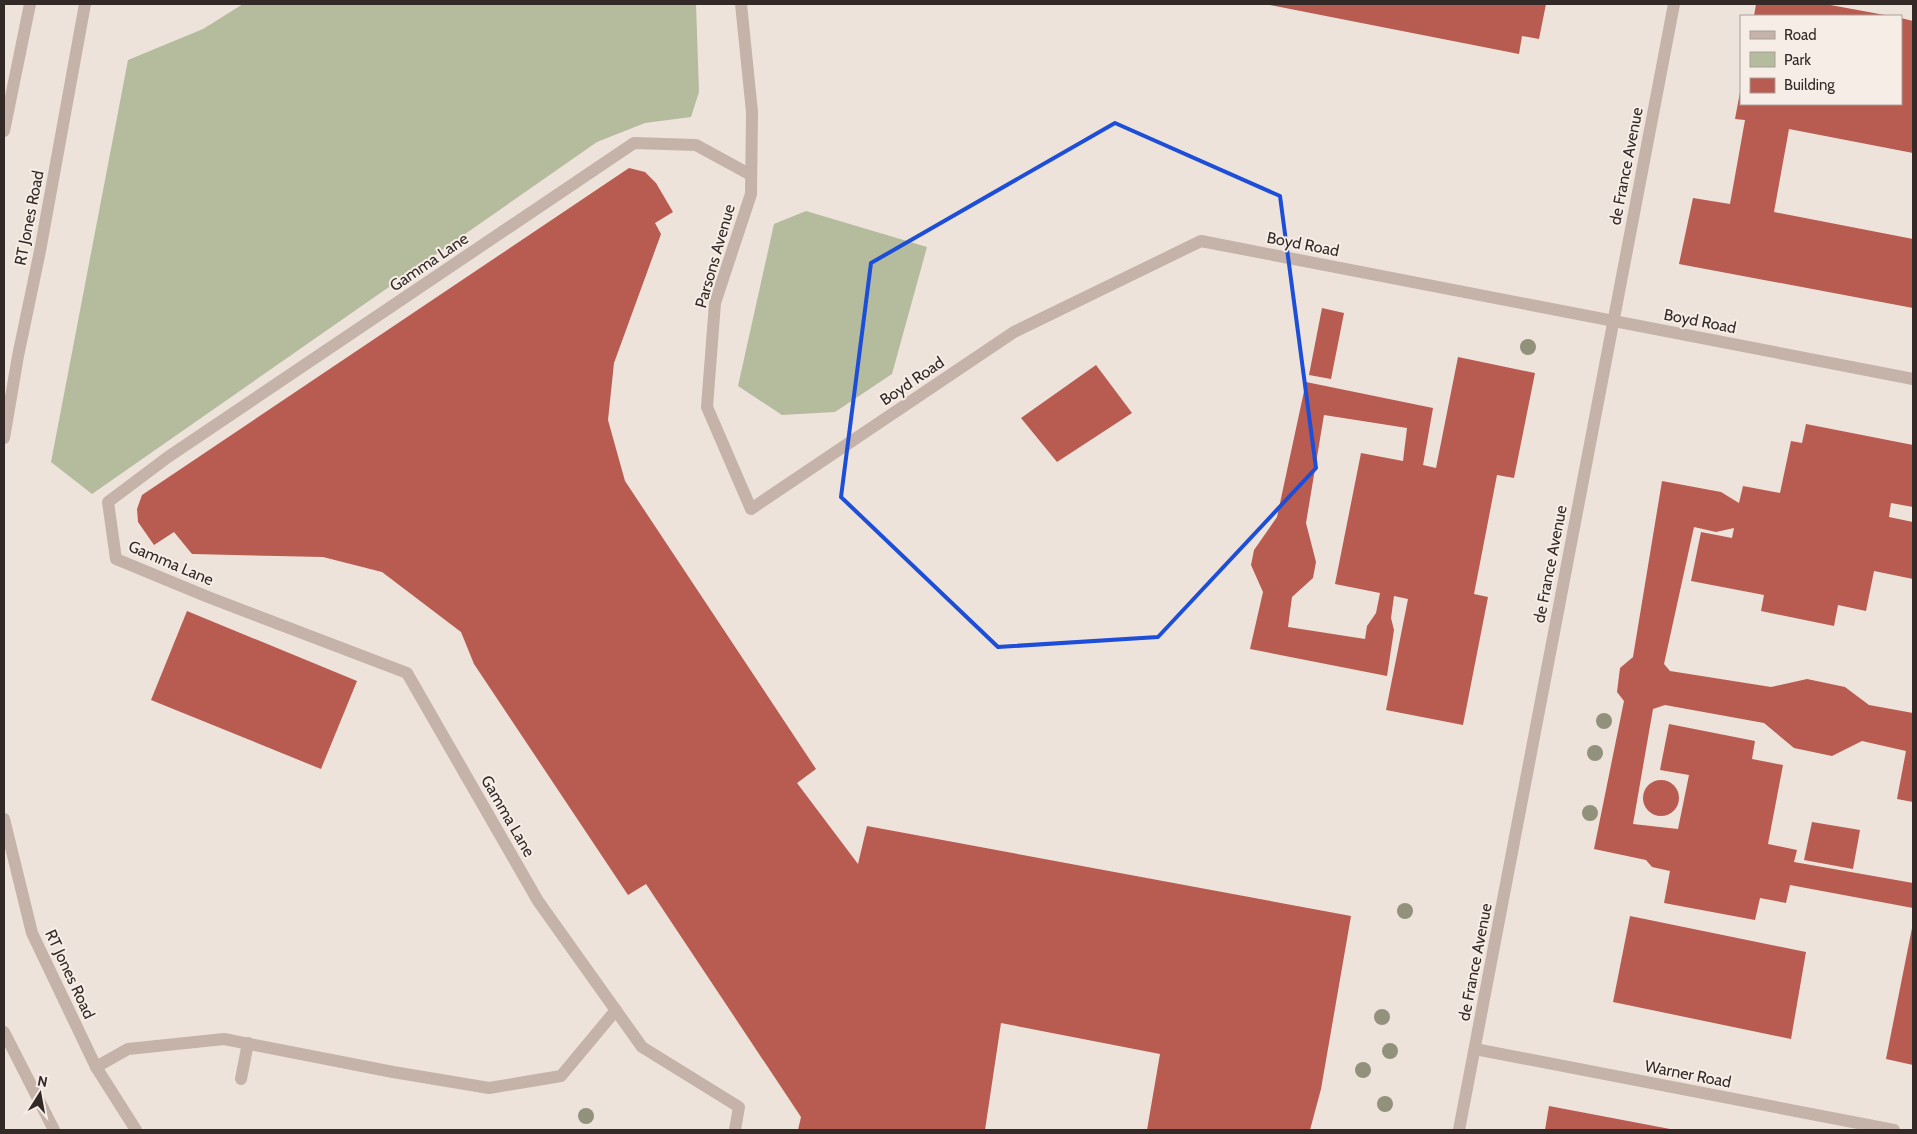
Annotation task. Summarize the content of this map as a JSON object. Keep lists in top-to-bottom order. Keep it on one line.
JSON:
{"streets":{"street":["de France Avenue","RT Jones Road","Boyd Road","Parsons Avenue","Gamma Lane","Warner Road"]},"crossings":[["de France Avenue","Boyd Road"],["de France Avenue","Warner Road"],["Boyd Road","Parsons Avenue"],["Parsons Avenue","Gamma Lane"]],"legend":["Road","Park","Building"],"north":"top"}
